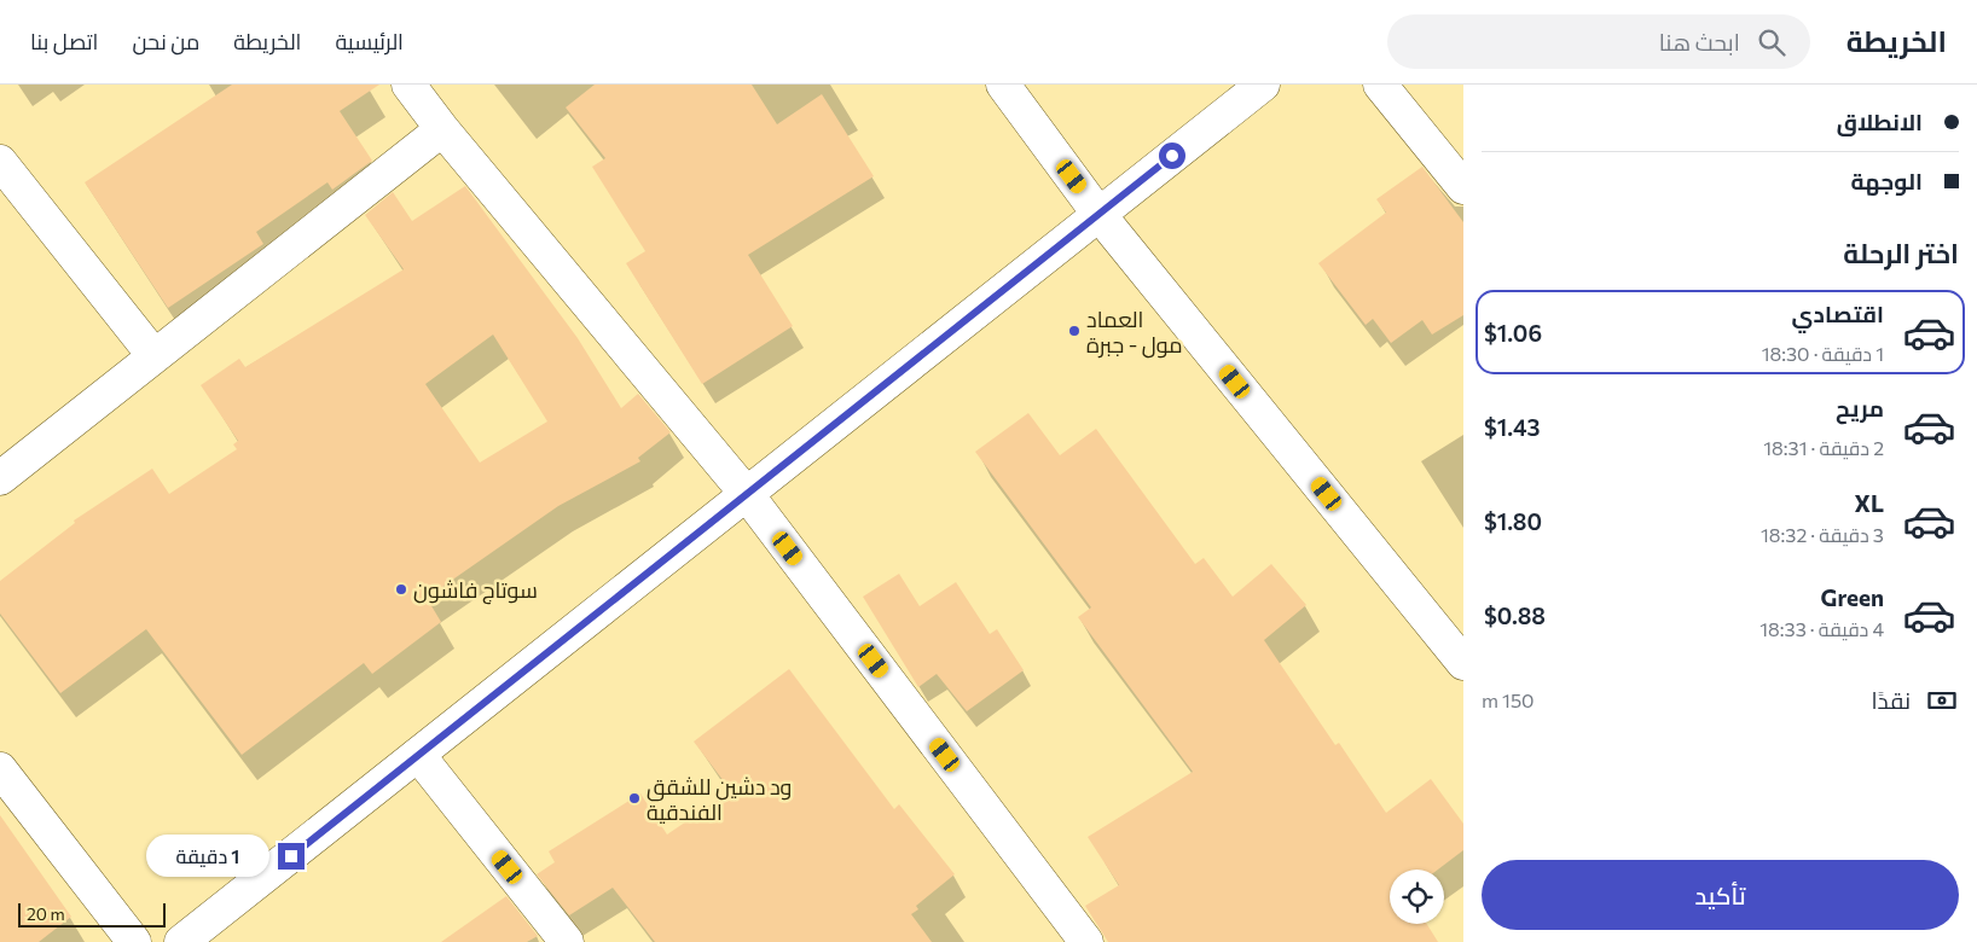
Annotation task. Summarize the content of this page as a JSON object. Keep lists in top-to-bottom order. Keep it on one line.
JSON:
{"places":["العماد مول - جبرة","سوتاج فاشون","ود دشين للشقق الفندقية"],"scale_bar":"20 m","page":{"header":"الخريطة","search":"ابحث هنا","nav":["الرئيسية","الخريطة","من نحن","اتصل بنا"],"banner":["الانطلاق","الوجهة"],"heading":"اختر الرحلة","list":[{"name":"اقتصادي","note":"1 دقيقة · 18:30","value":"$1.06"},{"name":"مريح","note":"2 دقيقة · 18:31","value":"$1.43"},{"name":"XL","note":"3 دقيقة · 18:32","value":"$1.80"},{"name":"Green","note":"4 دقيقة · 18:33","value":"$0.88"}],"pay":["نقدًا","150 m"],"bubble":"1 دقيقة","buttons":"تأكيد","scale":"20 m"}}
